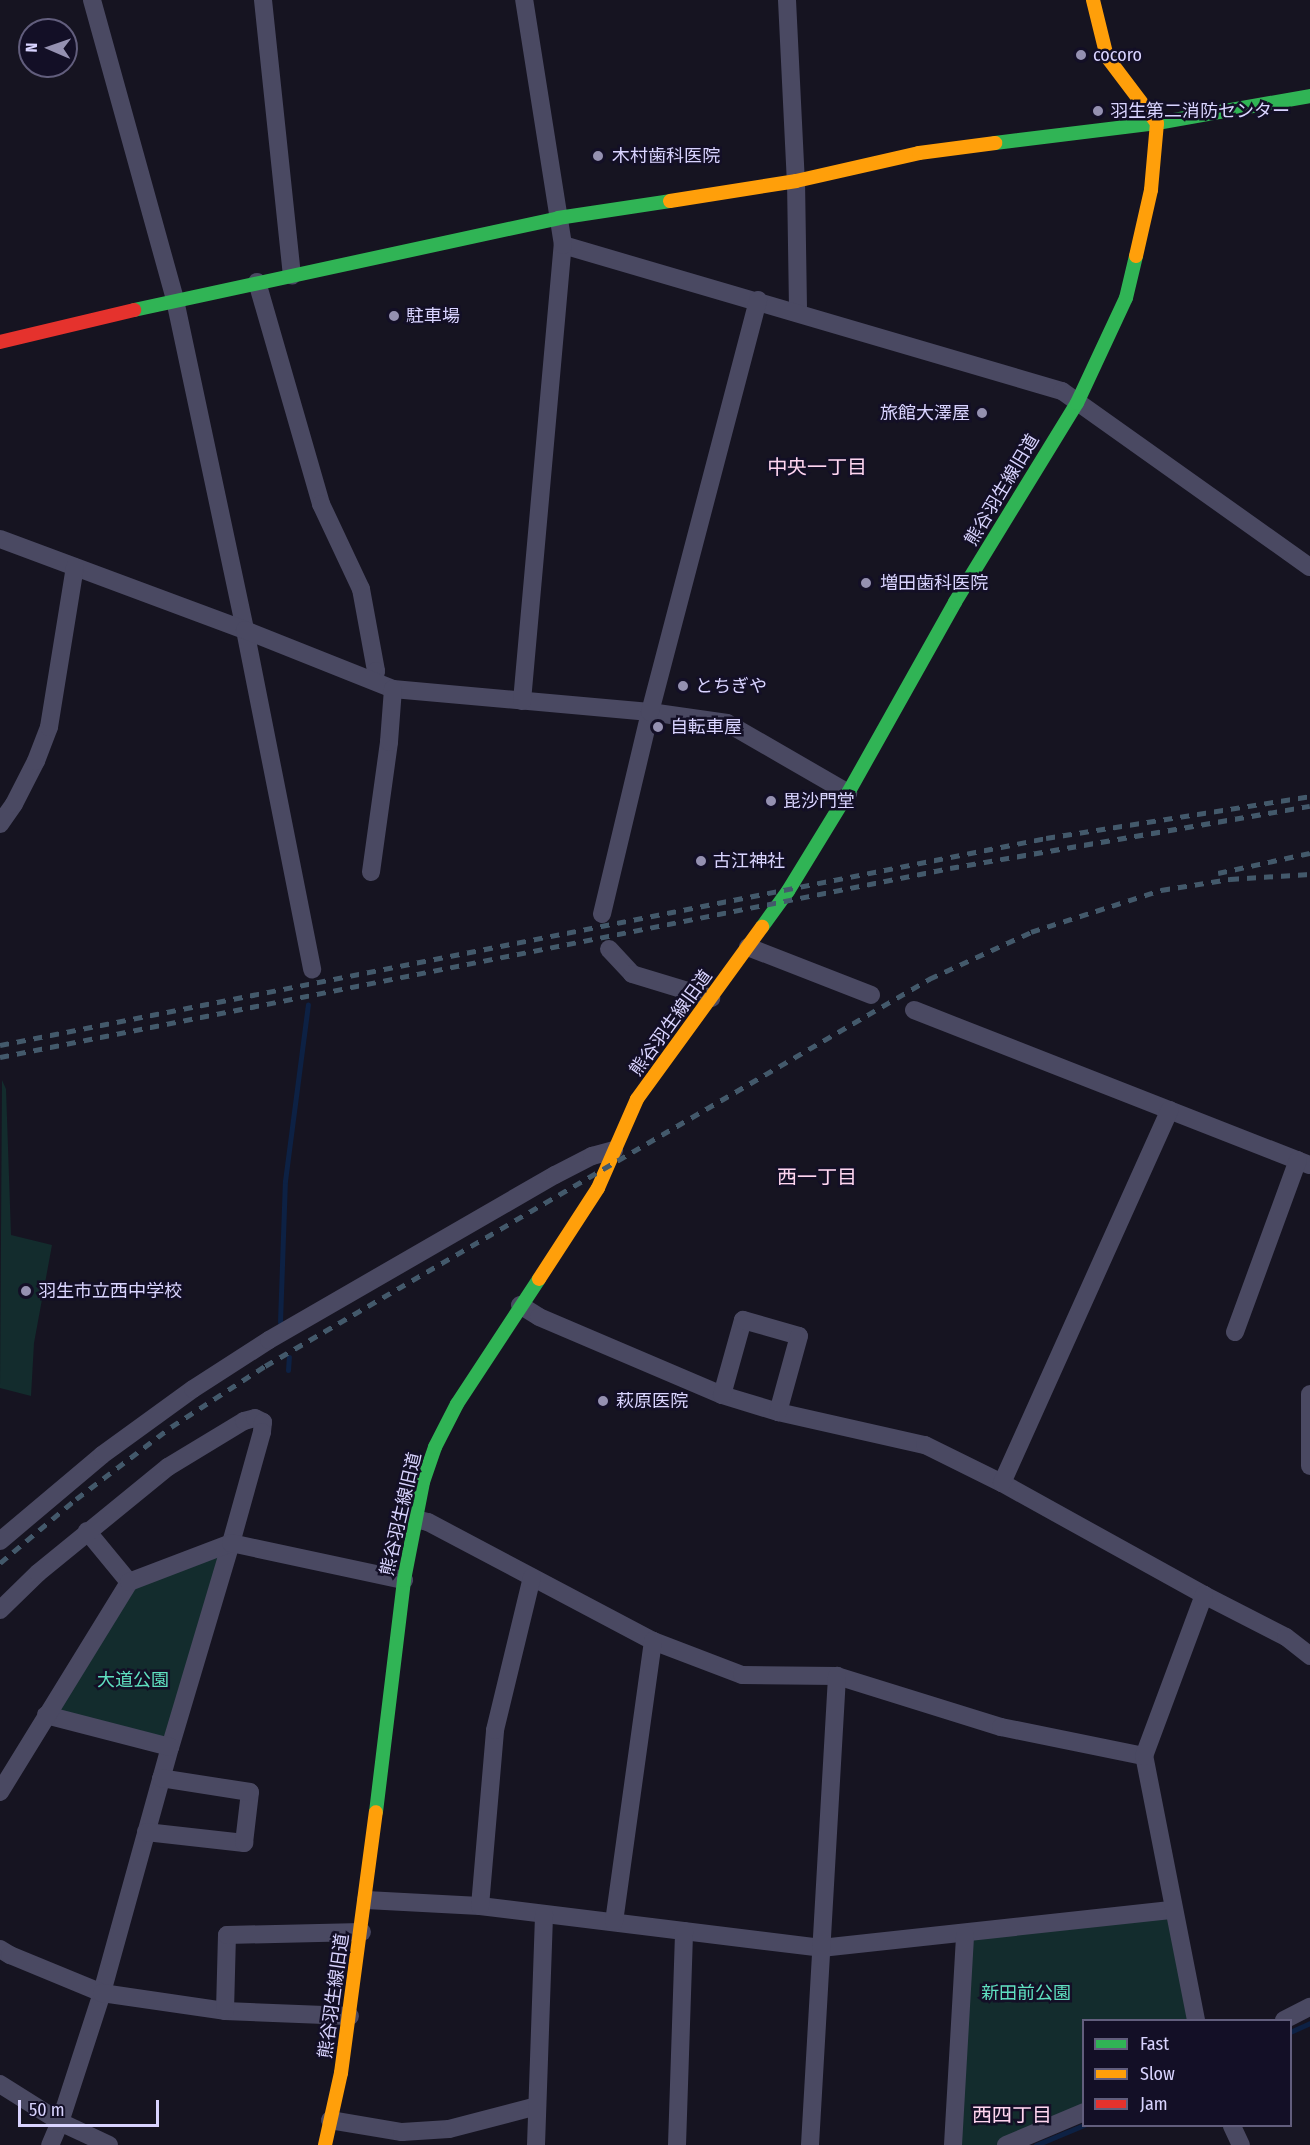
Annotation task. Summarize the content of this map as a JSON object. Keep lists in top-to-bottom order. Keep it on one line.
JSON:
{"streets":{"street":["熊谷羽生線旧道"]},"districts":["中央一丁目","西一丁目","西四丁目"],"parks":["大道公園","新田前公園"],"places":["cocoro","羽生第二消防センター","木村歯科医院","駐車場","旅館大澤屋","増田歯科医院","とちぎや","自転車屋","毘沙門堂","古江神社","羽生市立西中学校","萩原医院"],"legend":["Fast","Slow","Jam"],"scale_bar":"50 m","north":"left"}
